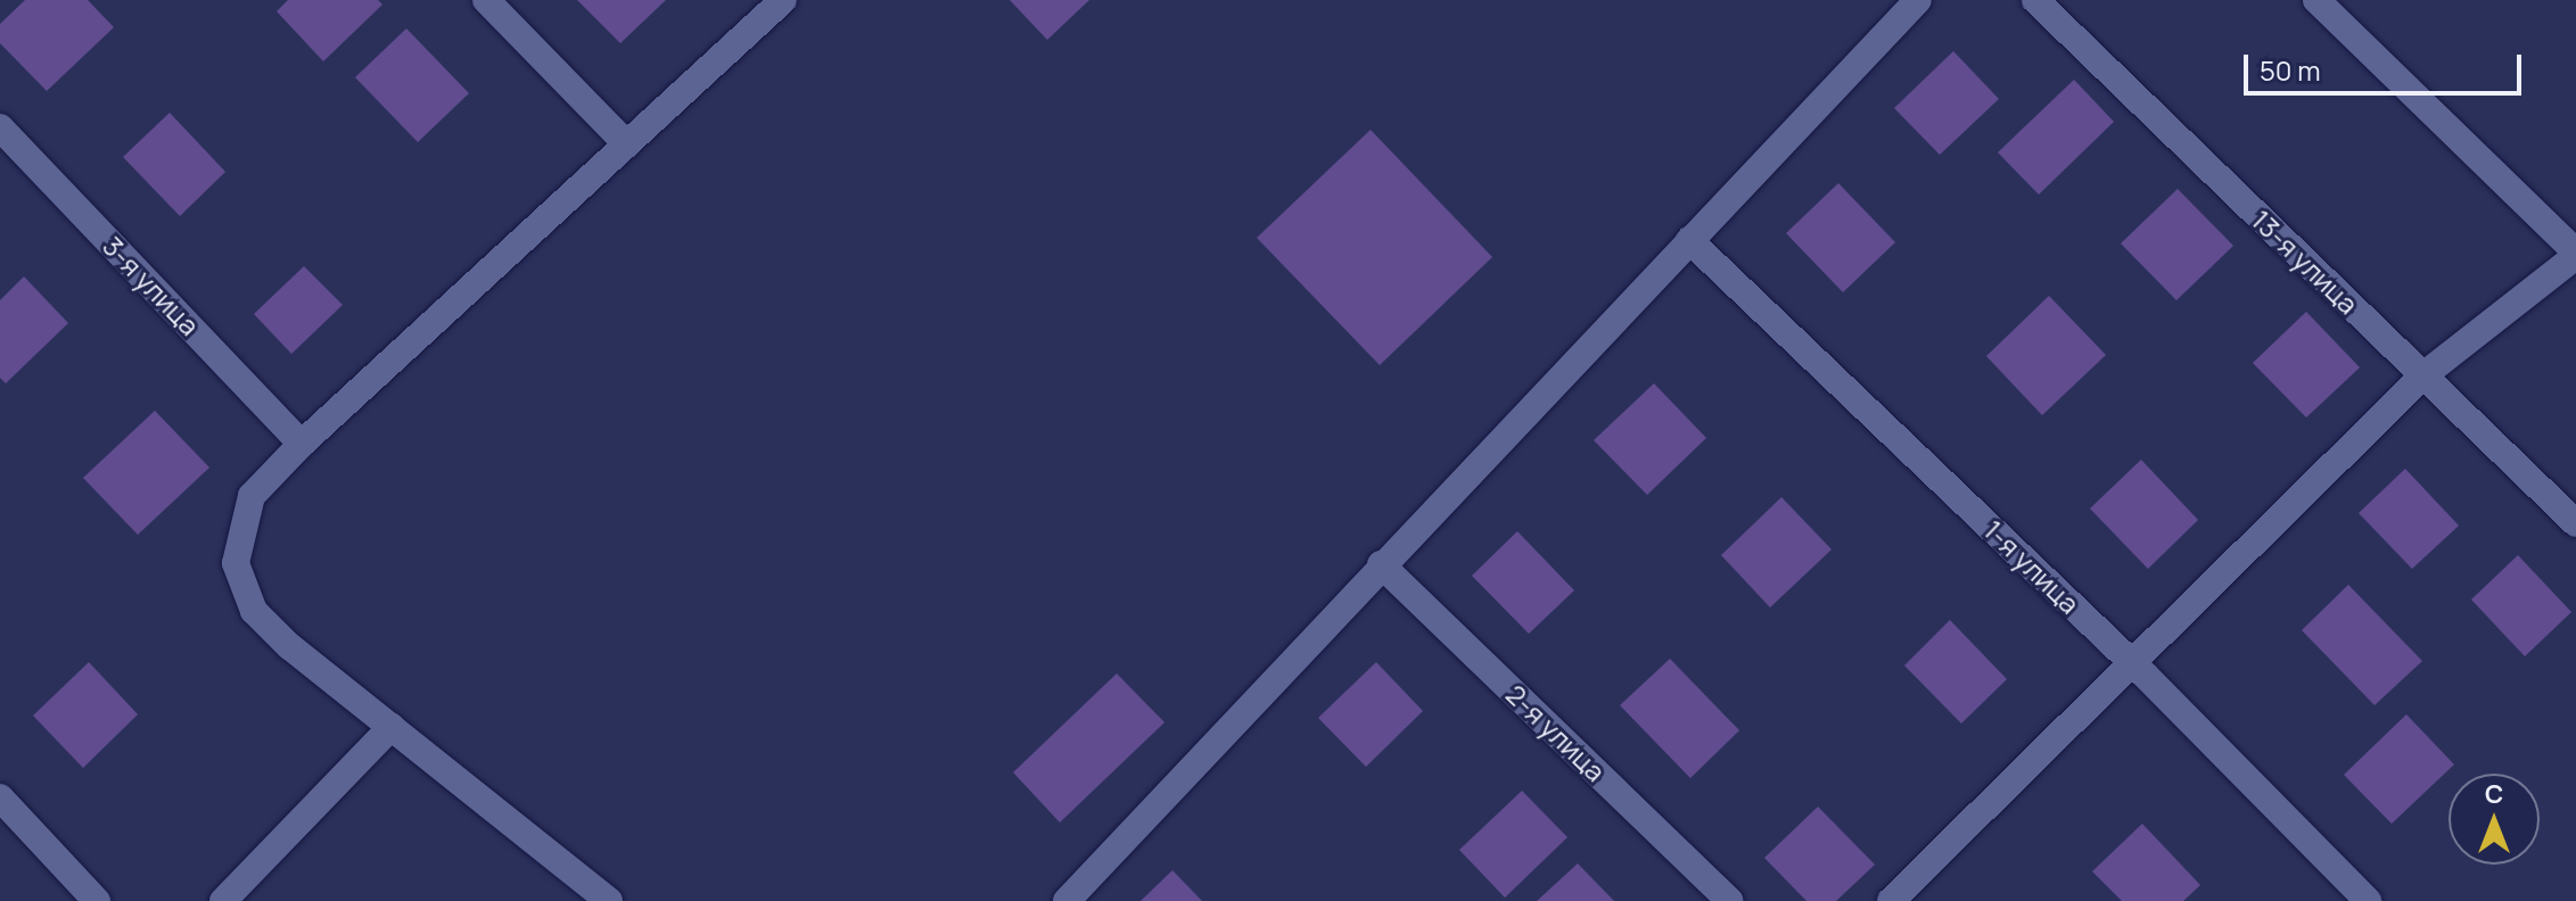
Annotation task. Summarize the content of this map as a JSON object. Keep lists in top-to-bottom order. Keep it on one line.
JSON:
{"streets":{"street":["13-я улица","3-я улица","1-я улица","2-я улица"]},"scale_bar":"50 m","north":"top"}
